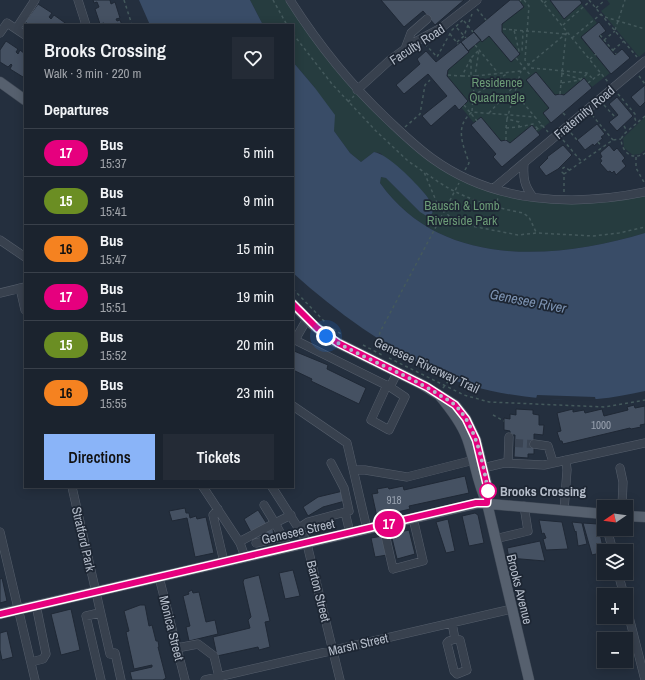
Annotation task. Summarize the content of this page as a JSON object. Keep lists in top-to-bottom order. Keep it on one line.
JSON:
{"streets":{"main road":["Genesee Street","Brooks Avenue"],"street":["Faculty Road","Fraternity Road","Stratford Park","Barton Street","Monica Street","Marsh Street"],"path":["Genesee Riverway Trail"]},"crossings":[["Genesee Street","Stratford Park"],["Genesee Street","Brooks Avenue"],["Genesee Street","Barton Street"],["Genesee Street","Monica Street"],["Brooks Avenue","Marsh Street"],["Barton Street","Marsh Street"]],"water":["Genesee River"],"parks":["Residence Quadrangle","Bausch & Lomb Riverside Park"],"places":["Brooks Crossing"],"lines":["bus line 17"],"house_numbers":["1000","918"],"north":"left","page":{"on_map":"17","heading":[["Brooks Crossing","Walk · 3 min · 220 m"],"Departures"],"list":[{"mark":"17","name":"Bus","note":"15:37","value":"5 min"},{"mark":"15","name":"Bus","note":"15:41","value":"9 min"},{"mark":"16","name":"Bus","note":"15:47","value":"15 min"},{"mark":"17","name":"Bus","note":"15:51","value":"19 min"},{"mark":"15","name":"Bus","note":"15:52","value":"20 min"},{"mark":"16","name":"Bus","note":"15:55","value":"23 min"}],"buttons":["Directions","Tickets"],"map_buttons":["+","−"]}}
